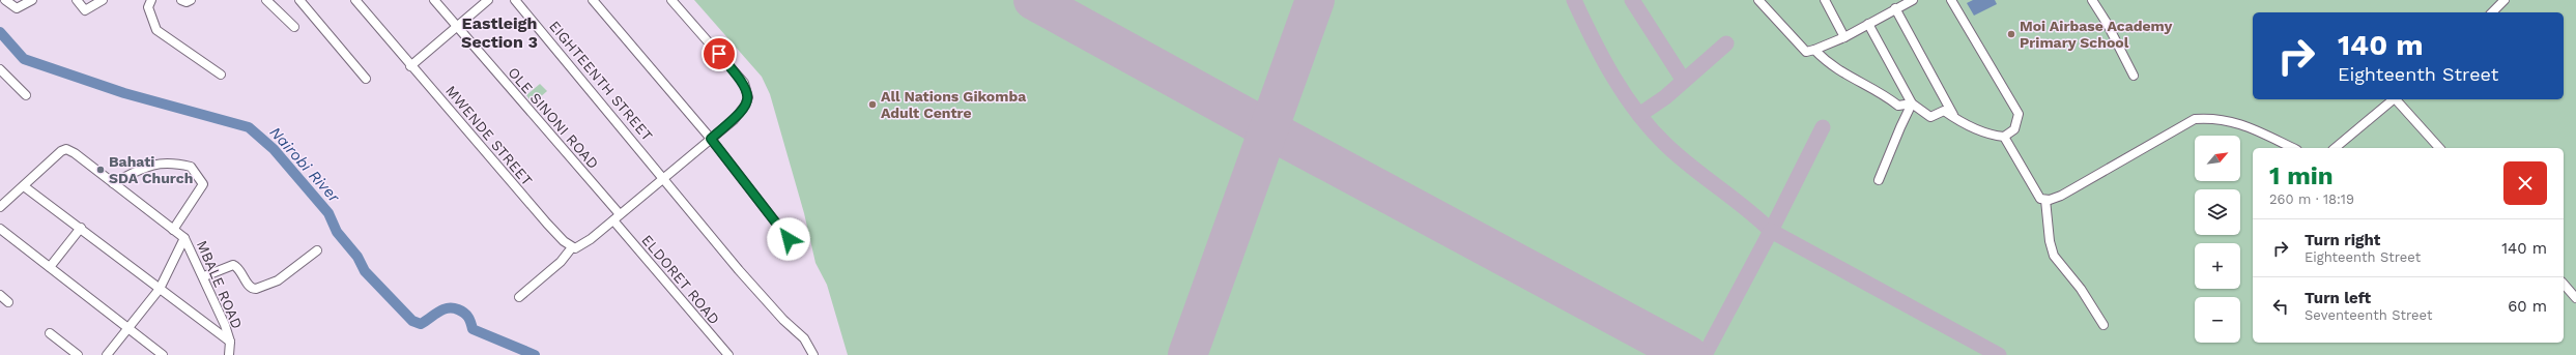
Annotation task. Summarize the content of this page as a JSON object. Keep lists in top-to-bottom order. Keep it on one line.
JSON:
{"streets":{"street":["EIGHTEENTH STREET","OLE SINONI ROAD","MWENDE STREET","ELDORET ROAD","MBALE ROAD"]},"crossings":[["OLE SINONI ROAD","ELDORET ROAD"]],"districts":["Eastleigh Section 3"],"water":["Nairobi River"],"places":["Moi Airbase Academy Primary School","All Nations Gikomba Adult Centre","Bahati SDA Church"],"north":"top right","page":{"turn":["140 m","Eighteenth Street"],"map_buttons":["+","−"],"heading":["1 min","260 m · 18:19"],"list":[{"name":"Turn right","note":"Eighteenth Street","value":"140 m"},{"name":"Turn left","note":"Seventeenth Street","value":"60 m"}]}}
